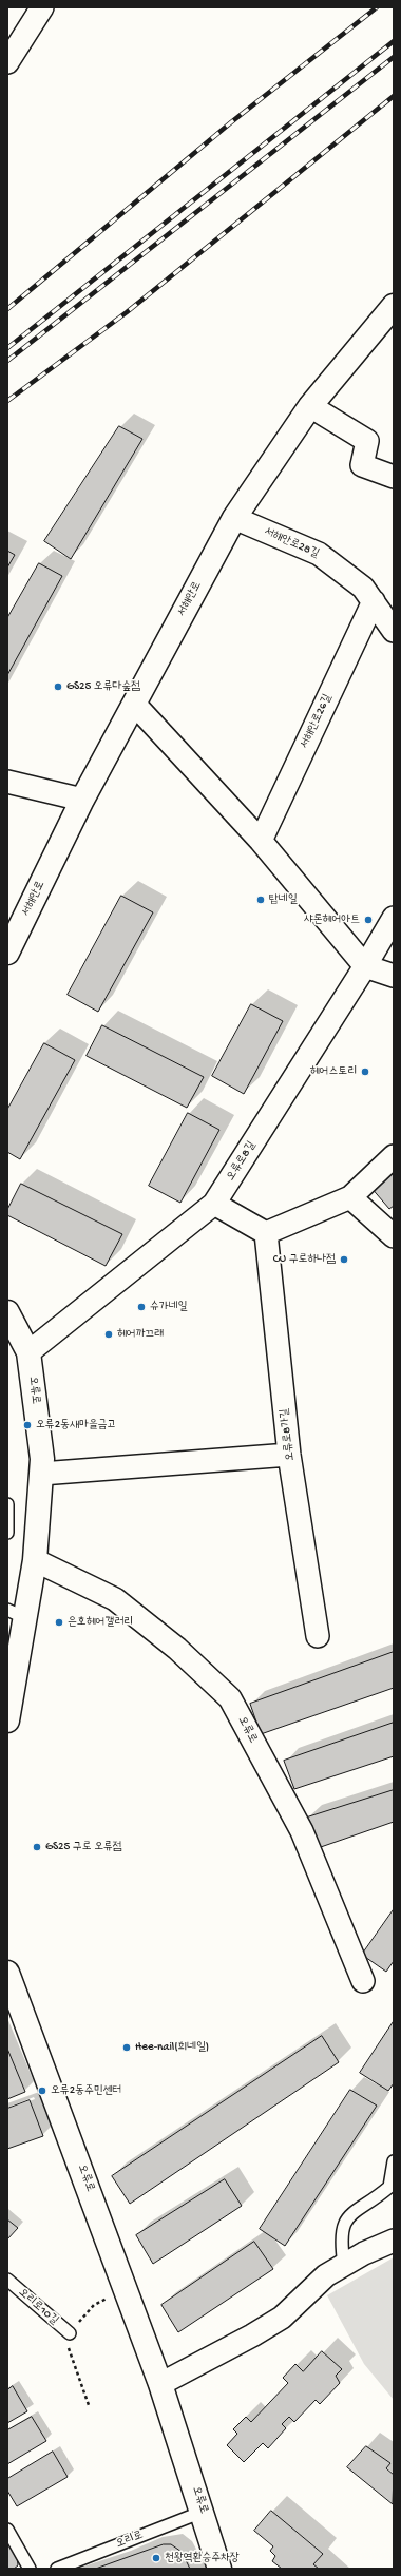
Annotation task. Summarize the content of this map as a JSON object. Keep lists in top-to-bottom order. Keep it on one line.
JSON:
{"streets":{"main road":["서해안로","오류로"],"street":["서해안로28길","서해안로26길","오류로8길","오류로8가길"],"lane":["오리로10길","오리로"]},"crossings":[["서해안로28길","서해안로"],["서해안로28길","서해안로26길"],["오류로8길","오류로"],["오류로","오리로"]],"places":["GS25 오류다숲점","탑네일","샤론헤어아트","헤어스토리","CU 구로하나점","슈가네일","헤어까끄래","오류2동새마을금고","은호헤어갤러리","GS25 구로 오류점","Hee-nail(희네일)","오류2동주민센터","천왕역환승주차장"]}
